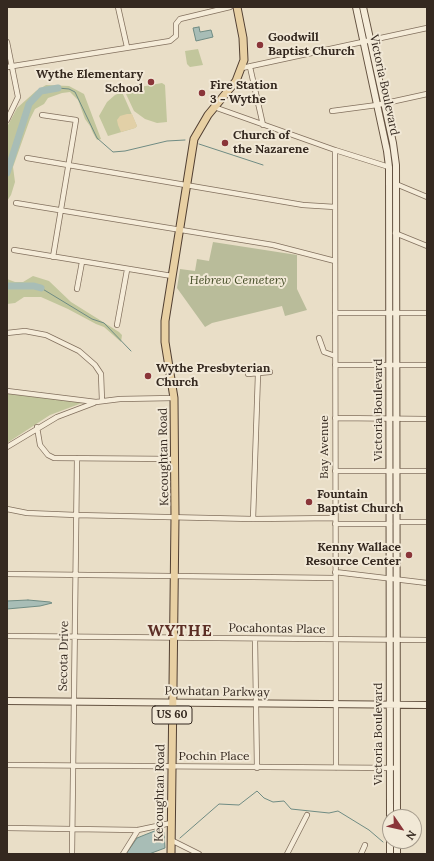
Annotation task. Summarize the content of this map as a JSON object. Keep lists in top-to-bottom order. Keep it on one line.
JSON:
{"streets":{"main road":["Victoria Boulevard","Kecoughtan Road","Powhatan Parkway","US 60"],"street":["Bay Avenue","Pocahontas Place","Secota Drive","Pochin Place"]},"crossings":[["Victoria Boulevard","Pocahontas Place"],["Victoria Boulevard","Powhatan Parkway"],["Victoria Boulevard","Pochin Place"],["Bay Avenue","Pocahontas Place"],["Bay Avenue","Powhatan Parkway"],["Bay Avenue","Pochin Place"],["Kecoughtan Road","Pocahontas Place"],["Kecoughtan Road","Powhatan Parkway"],["Kecoughtan Road","Pochin Place"],["Pocahontas Place","Secota Drive"],["Secota Drive","Powhatan Parkway"],["Secota Drive","Pochin Place"]],"districts":["WYTHE"],"parks":["Hebrew Cemetery"],"places":["Goodwill Baptist Church","Wythe Elementary School","Fire Station 3 - Wythe","Church of the Nazarene","Wythe Presbyterian Church","Fountain Baptist Church","Kenny Wallace Resource Center"],"north":"bottom right"}
